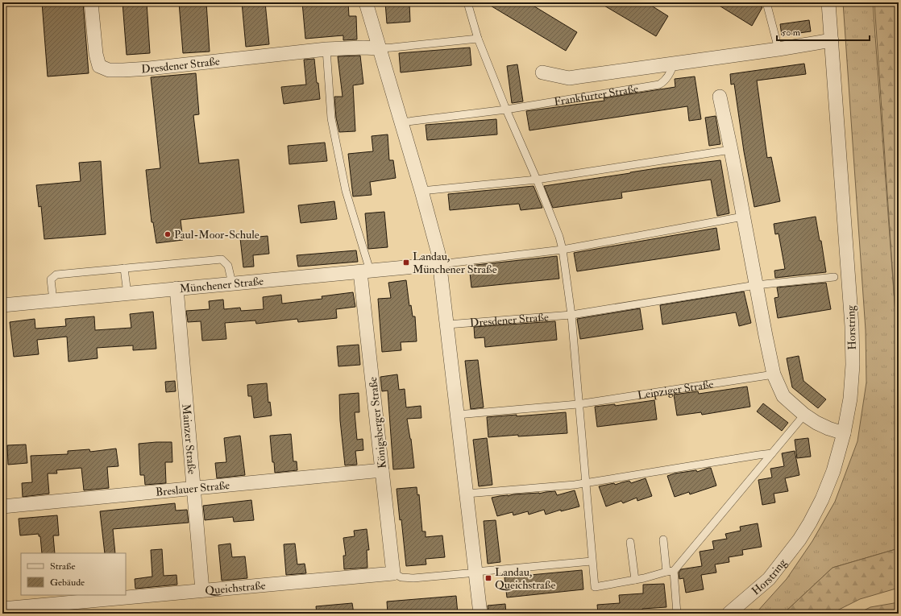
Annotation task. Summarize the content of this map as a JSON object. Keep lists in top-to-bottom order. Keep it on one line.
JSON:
{"streets":{"street":["Dresdener Straße","Frankfurter Straße","Münchener Straße","Horstring","Königsberger Straße","Mainzer Straße","Breslauer Straße","Queichstraße"],"lane":["Leipziger Straße"]},"crossings":[["Frankfurter Straße","Horstring"],["Münchener Straße","Königsberger Straße"],["Münchener Straße","Mainzer Straße"],["Königsberger Straße","Breslauer Straße"],["Königsberger Straße","Queichstraße"],["Mainzer Straße","Breslauer Straße"],["Mainzer Straße","Queichstraße"]],"places":{"other":["Paul-Moor-Schule"],"transit":["Landau, Münchener Straße","Landau, Queichstraße"]},"legend":["Straße","Gebäude"],"scale_bar":"50 m"}
